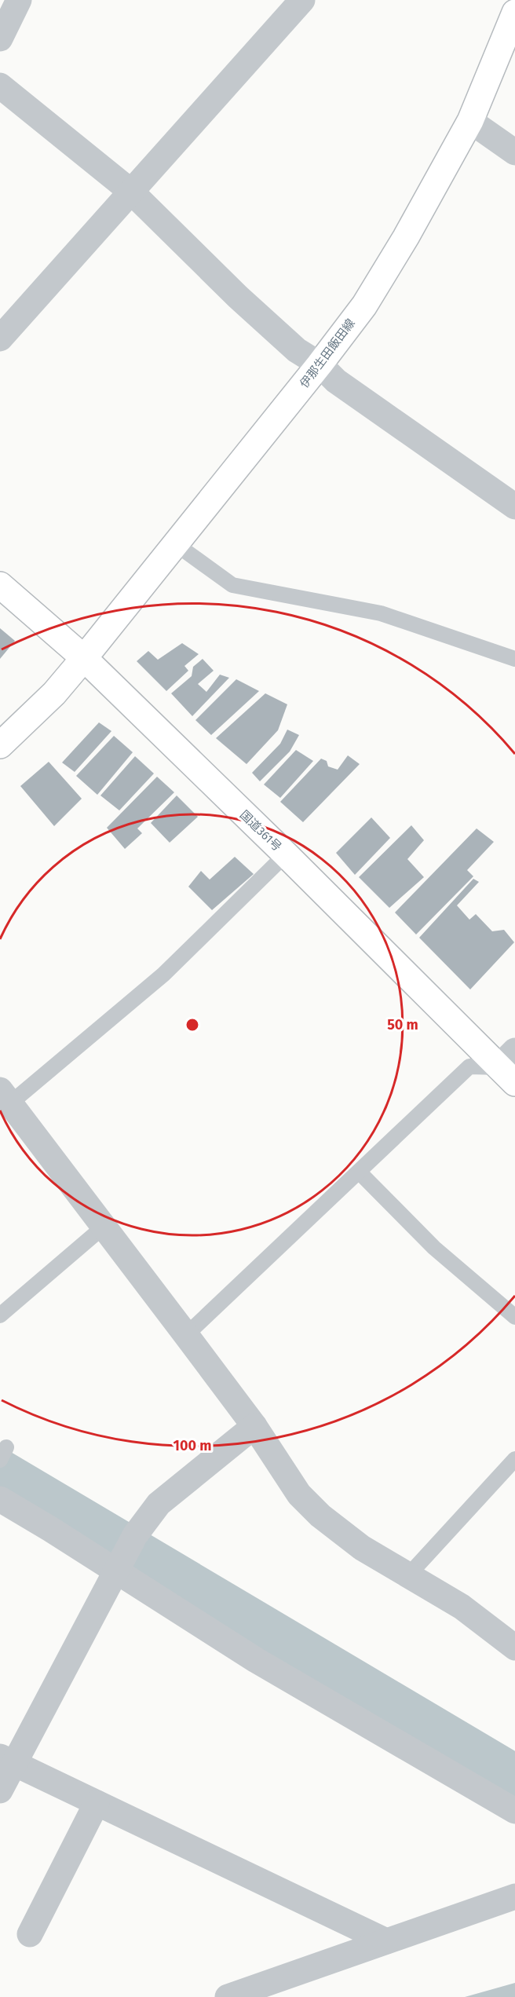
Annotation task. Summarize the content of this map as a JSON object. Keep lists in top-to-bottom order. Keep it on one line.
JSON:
{"streets":{"main road":["伊那生田飯田線","国道361号"]},"crossings":[["伊那生田飯田線","国道361号"]],"rings":["50 m","100 m"]}
